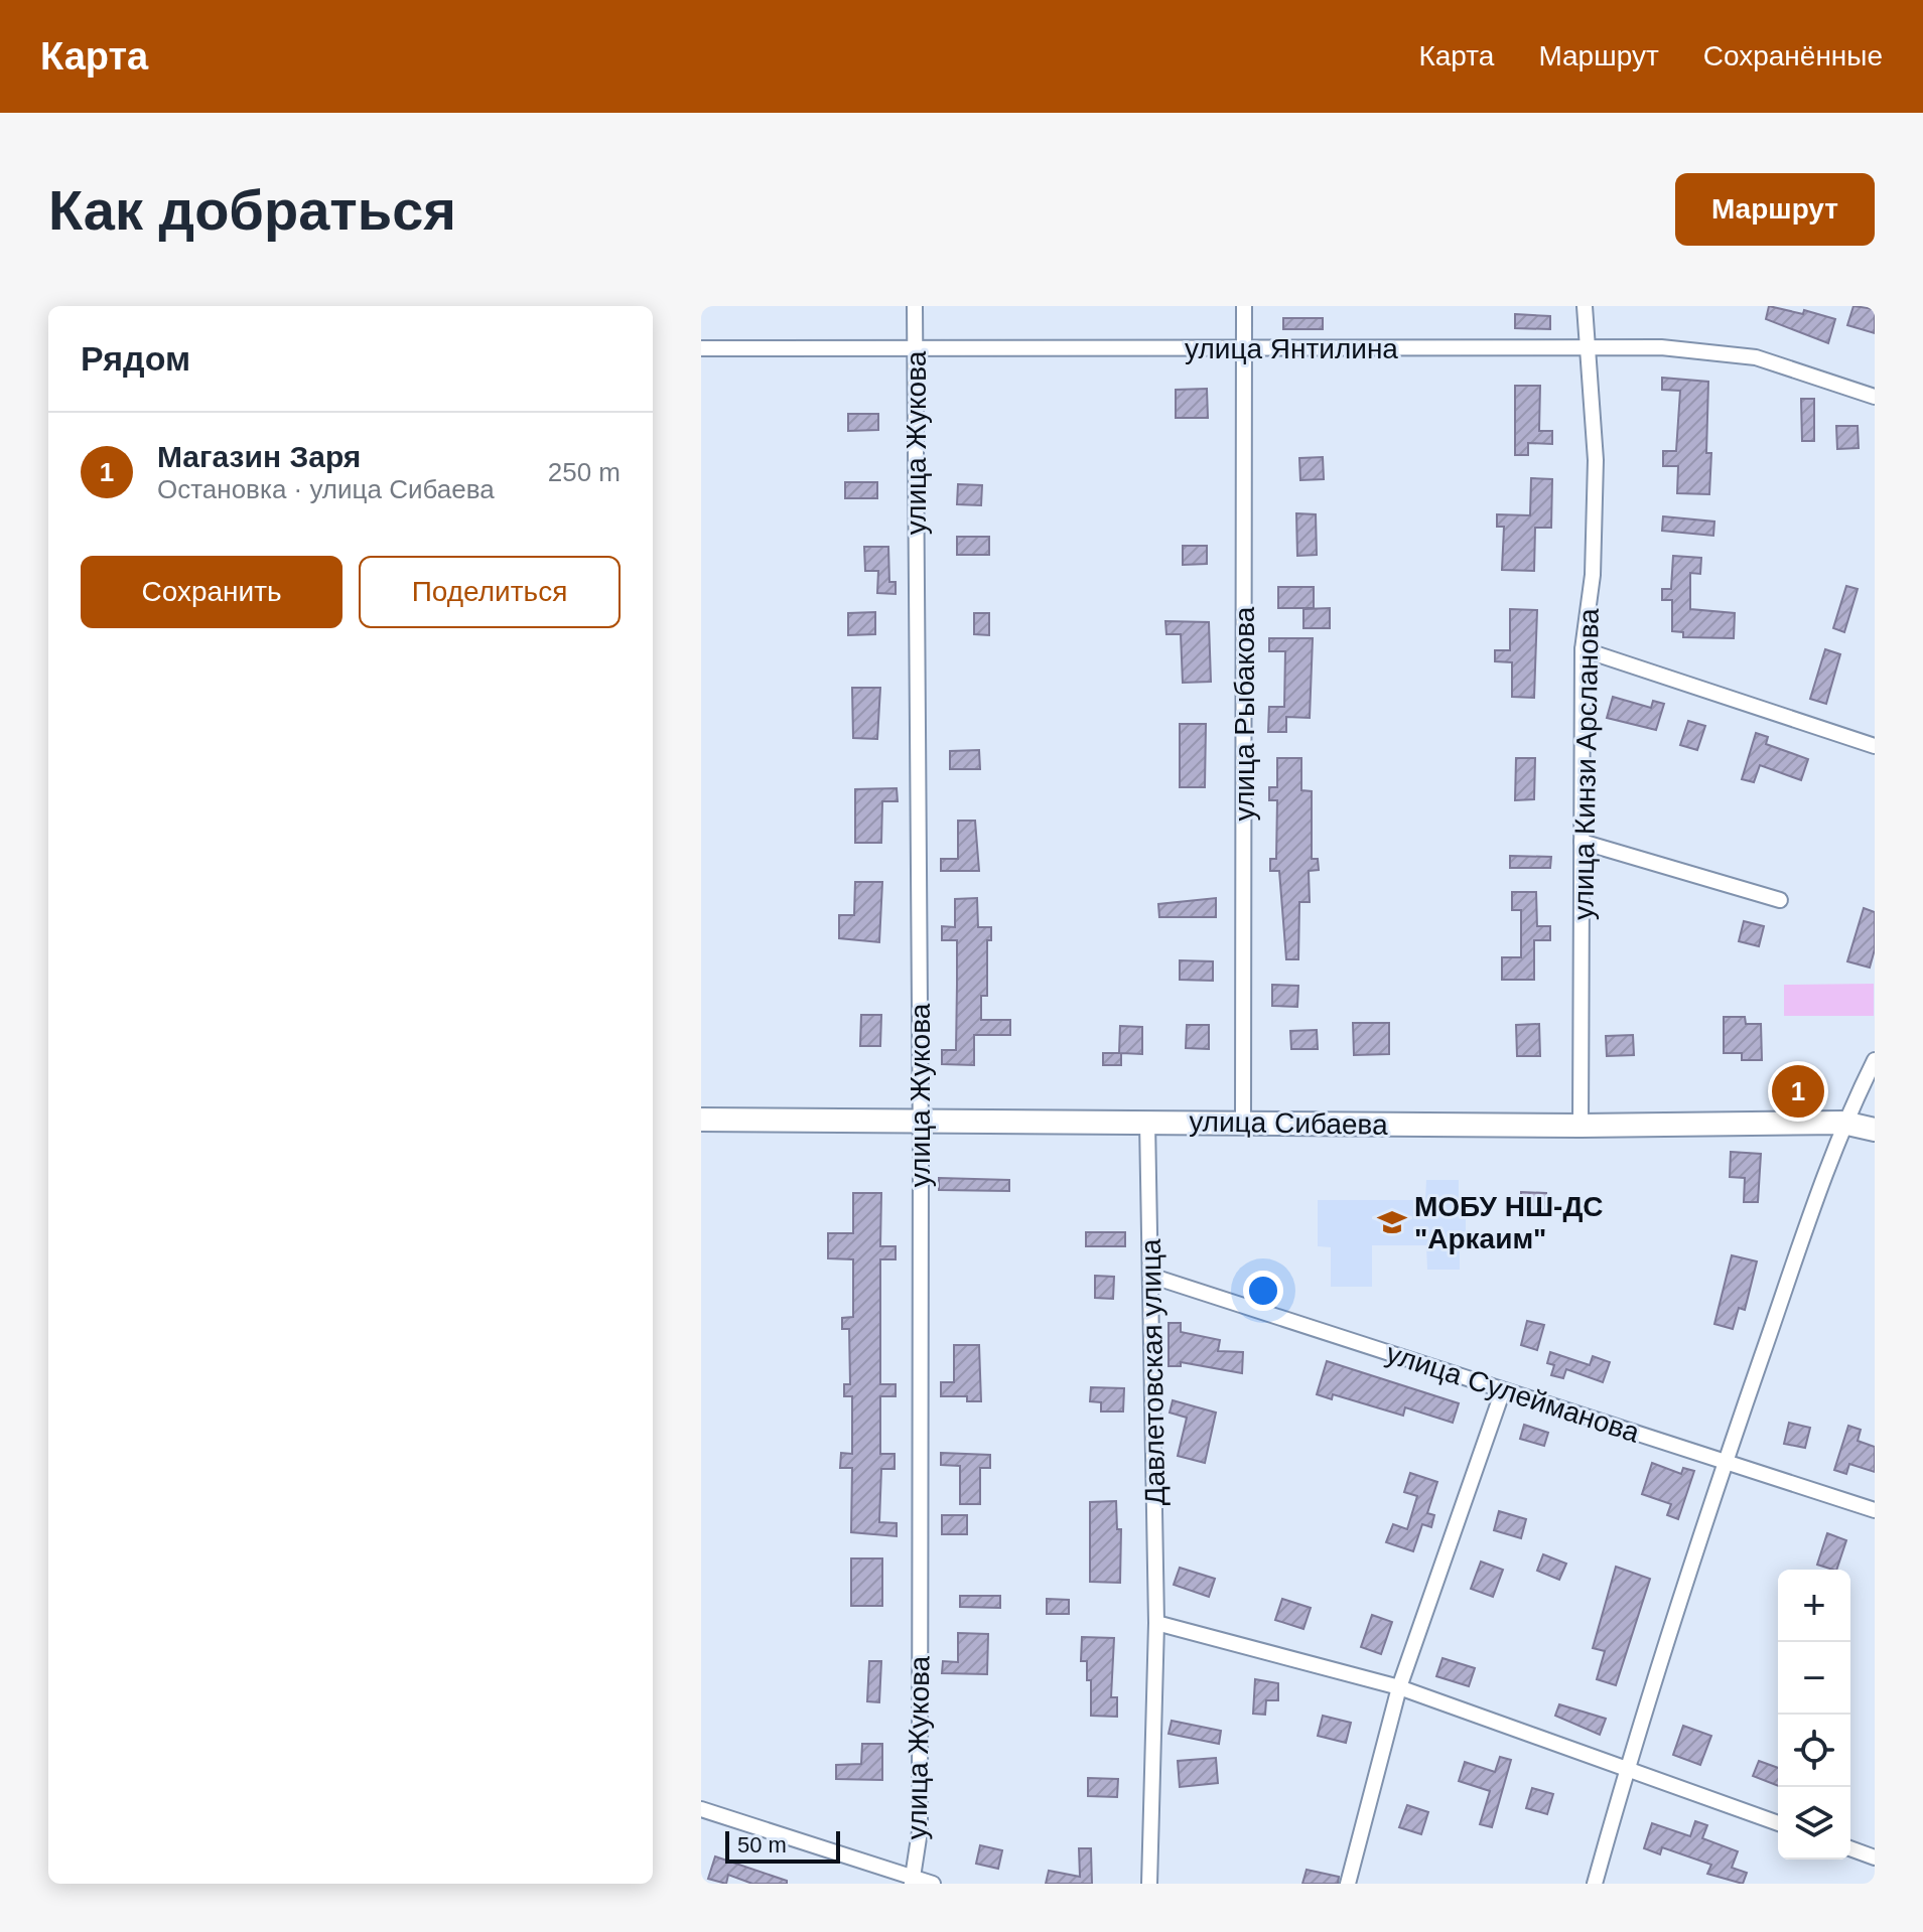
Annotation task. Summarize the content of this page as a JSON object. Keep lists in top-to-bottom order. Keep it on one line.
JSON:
{"streets":{"main road":["улица Сибаева"],"street":["улица Янтилина","улица Жукова","улица Рыбакова","улица Кинзи Арсланова","Давлетовская улица","улица Сулейманова"]},"crossings":[["улица Янтилина","улица Жукова"],["улица Янтилина","улица Рыбакова"],["улица Янтилина","улица Кинзи Арсланова"],["улица Жукова","улица Сибаева"],["улица Рыбакова","улица Сибаева"],["улица Кинзи Арсланова","улица Сибаева"],["улица Сибаева","Давлетовская улица"],["Давлетовская улица","улица Сулейманова"]],"places":{"school or university":["МОБУ НШ-ДС \"Аркаим\""]},"scale_bar":"50 m","page":{"header":"Карта","nav":["Карта","Маршрут","Сохранённые"],"buttons":["Маршрут",["Сохранить","Поделиться"]],"title":"Как добраться","heading":"Рядом","list":[{"mark":"1","name":"Магазин Заря","note":"Остановка · улица Сибаева","value":"250 m"}],"pins":"1","map_buttons":["+","−"],"scale":"50 m"}}
